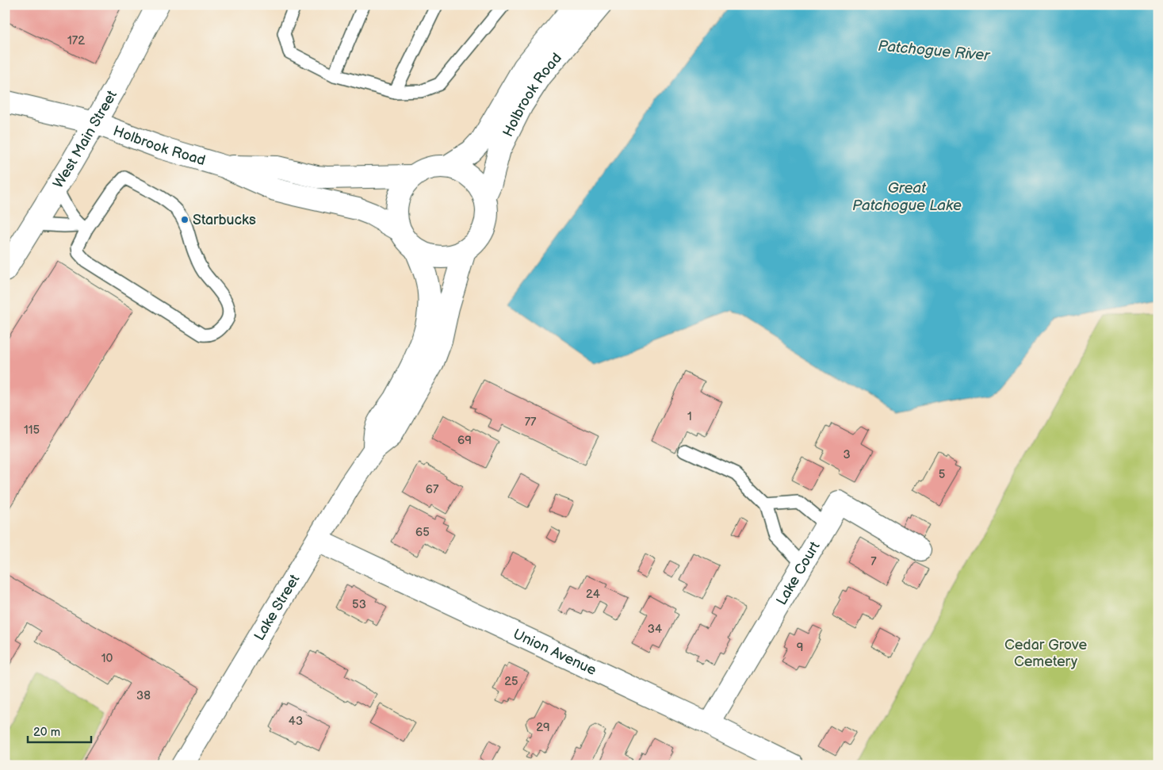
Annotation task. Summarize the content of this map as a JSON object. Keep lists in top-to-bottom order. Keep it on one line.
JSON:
{"streets":{"street":["Holbrook Road","West Main Street","Lake Court","Lake Street","Union Avenue"]},"crossings":[["Holbrook Road","West Main Street"],["Lake Court","Union Avenue"],["Lake Street","Union Avenue"]],"water":["Patchogue River","Great Patchogue Lake"],"parks":["Cedar Grove Cemetery"],"places":["Starbucks"],"house_numbers":["172","1","77","115","69","3","5","67","65","7","24","53","34","9","10","25","38","43","29"],"scale_bar":"20 m"}
